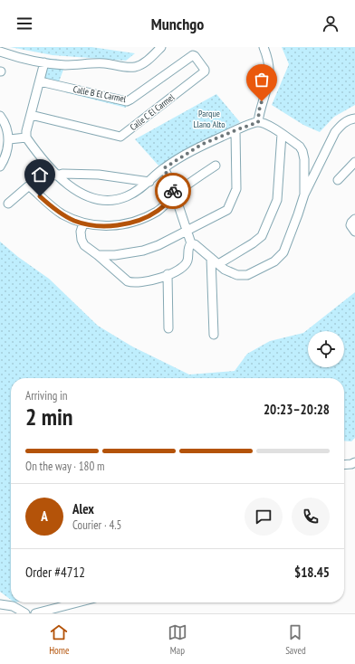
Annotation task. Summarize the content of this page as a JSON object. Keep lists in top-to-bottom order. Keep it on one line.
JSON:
{"streets":{"street":["Calle B El Carmel","Calle C El Carmel"]},"crossings":[["Calle B El Carmel","Calle C El Carmel"]],"parks":["Parque Llano Alto"],"page":{"header":"Munchgo","heading":["2 min","Arriving in","20:23–20:28"],"panel":["Alex","Courier · 4.5","Order #4712","$18.45"],"bar":"On the way · 180 m","round":"A","tabs":["Home","Map","Saved"]}}
